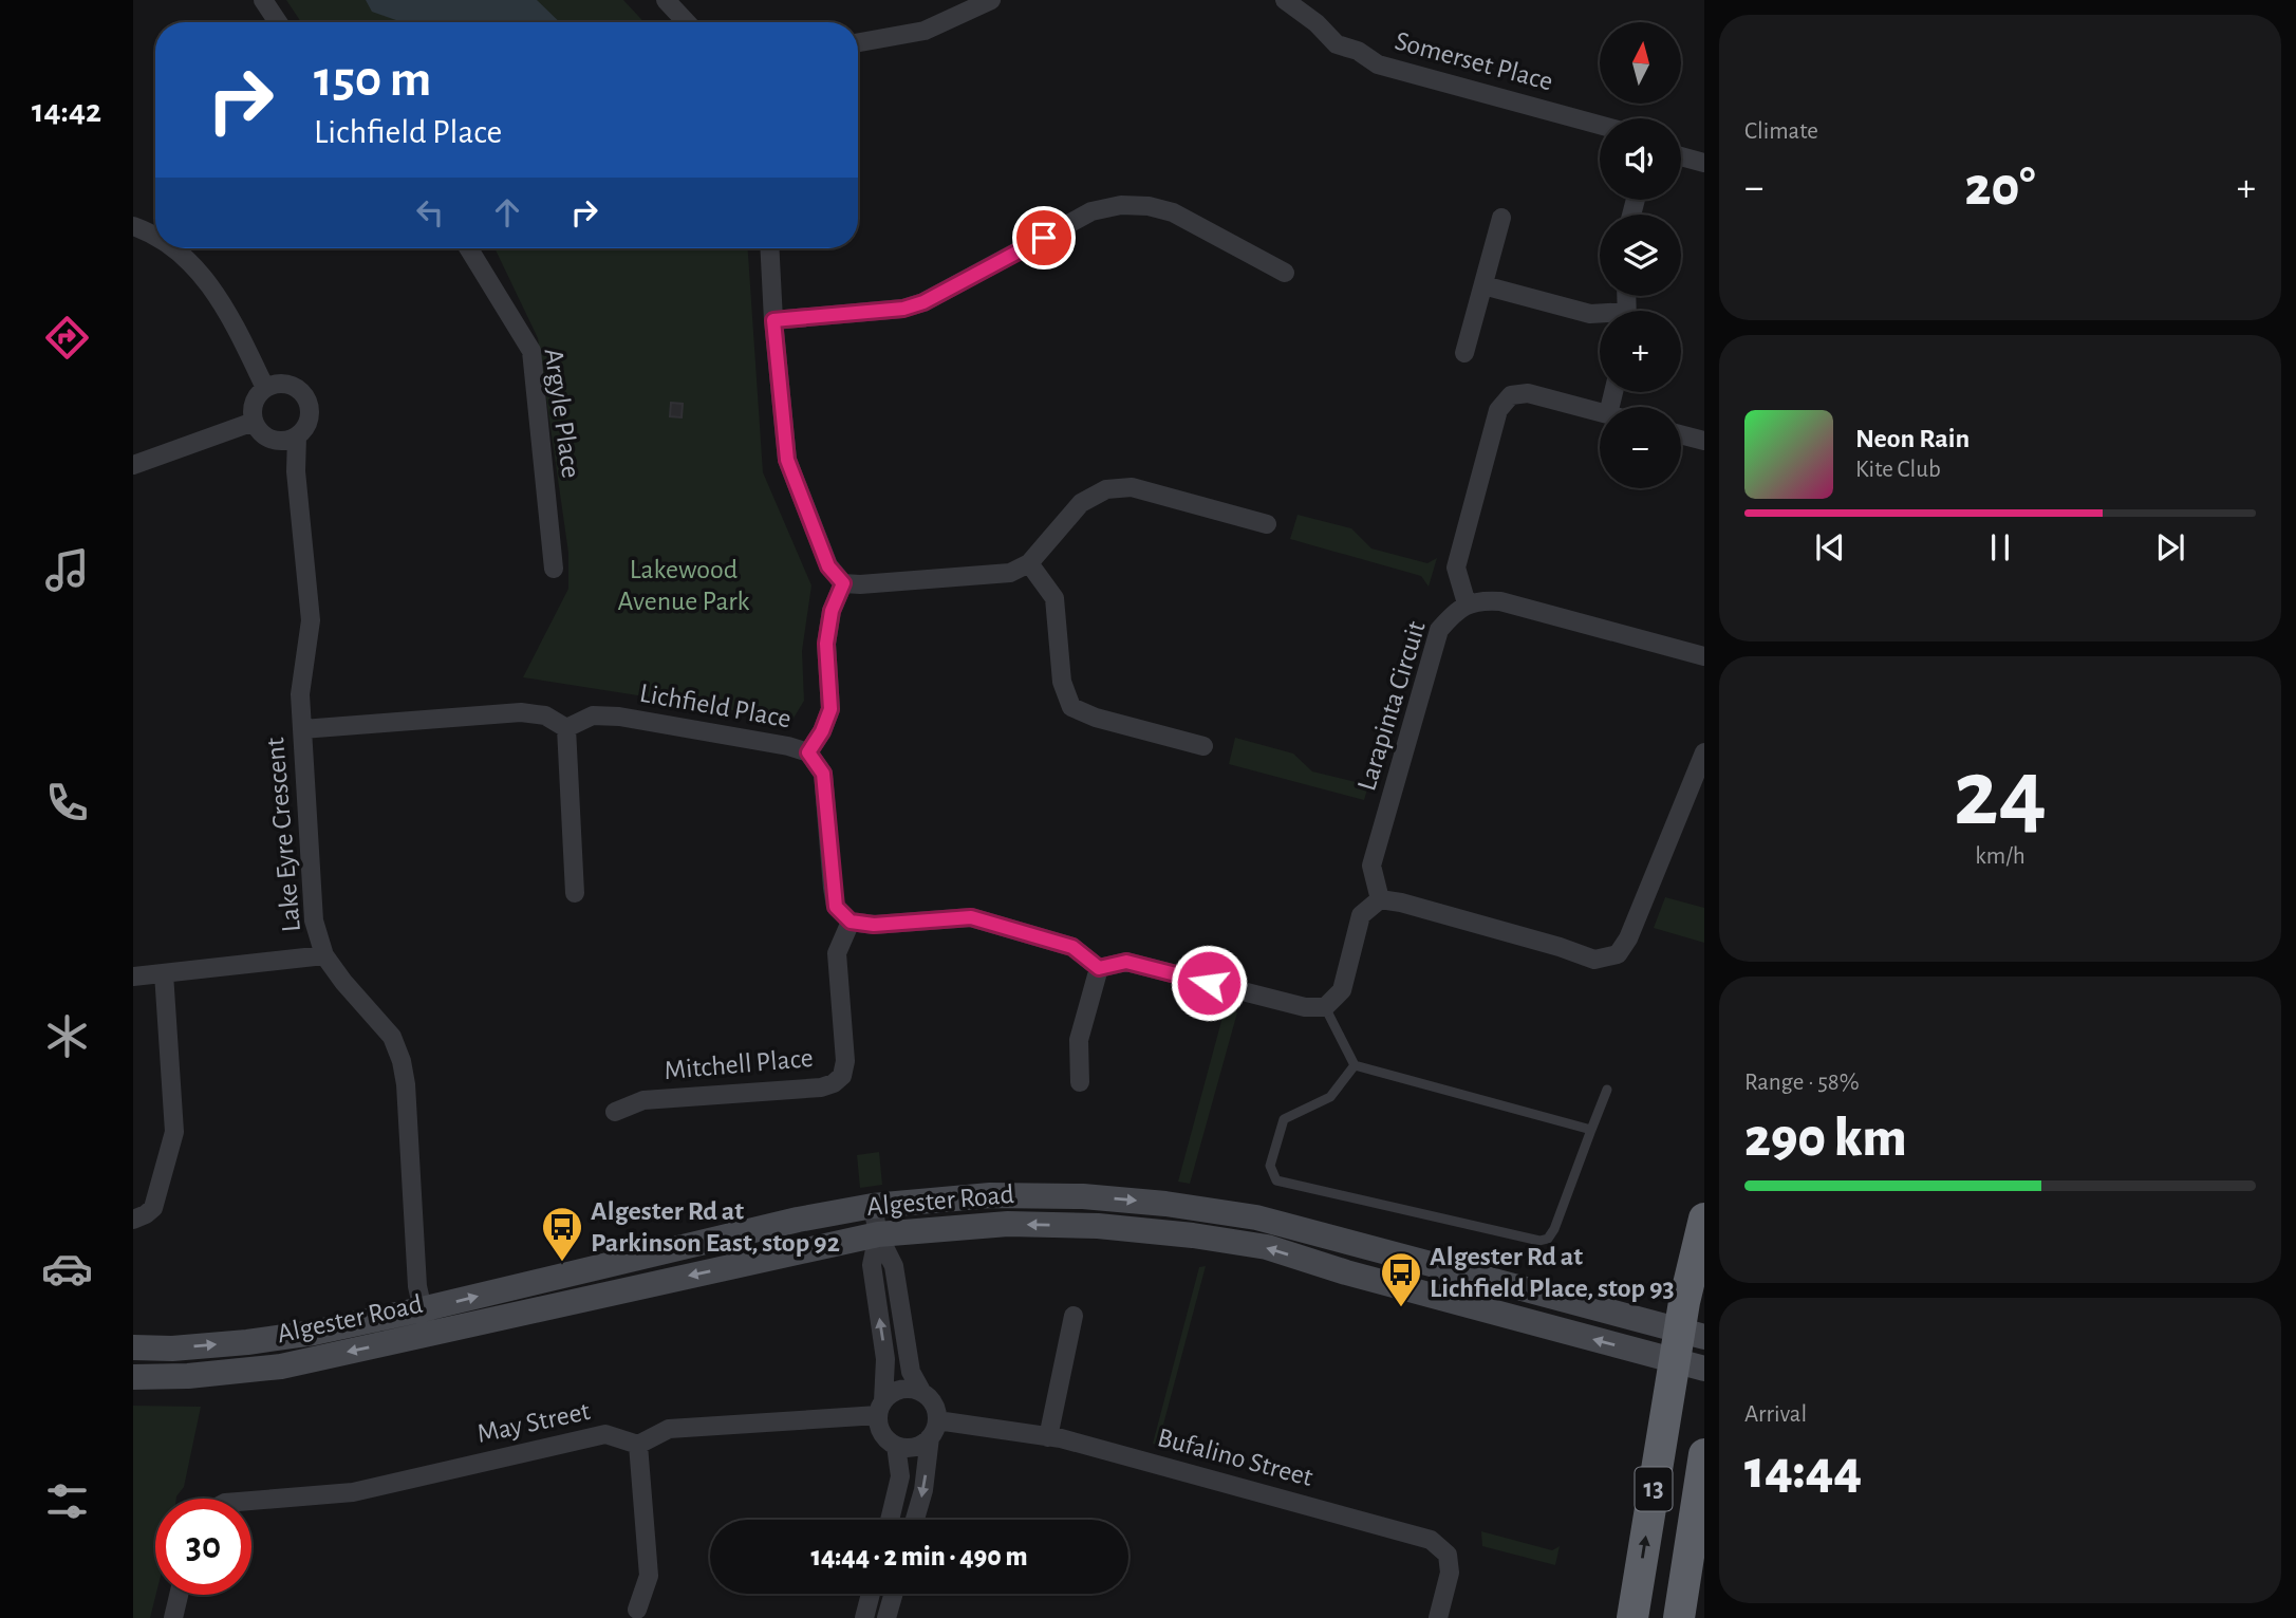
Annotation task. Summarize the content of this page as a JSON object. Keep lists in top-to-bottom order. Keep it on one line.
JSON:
{"streets":{"highway":["13"],"main road":["Algester Road"],"street":["Somerset Place","Argyle Place","Lichfield Place","Larapinta Circuit","Lake Eyre Crescent","Mitchell Place","May Street","Bufalino Street"]},"crossings":[["Lichfield Place","Mitchell Place"],["Lake Eyre Crescent","Algester Road"],["Algester Road","13"]],"parks":["Lakewood Avenue Park"],"places":{"bus stop":["Algester Rd at Parkinson East, stop 92","Algester Rd at Lichfield Place, stop 93"]},"north":"top","page":{"tabs":"14:42","tile":["Climate",["24","km/h"],["Range · 58%","290 km"],["Arrival","14:44"]],"map_buttons":["+","−"],"turn":["150 m","Lichfield Place"],"heat":["−","20°","+"],"song":["Neon Rain","Kite Club"],"limit":"30","trip":"14:44 · 2 min · 490 m"}}
